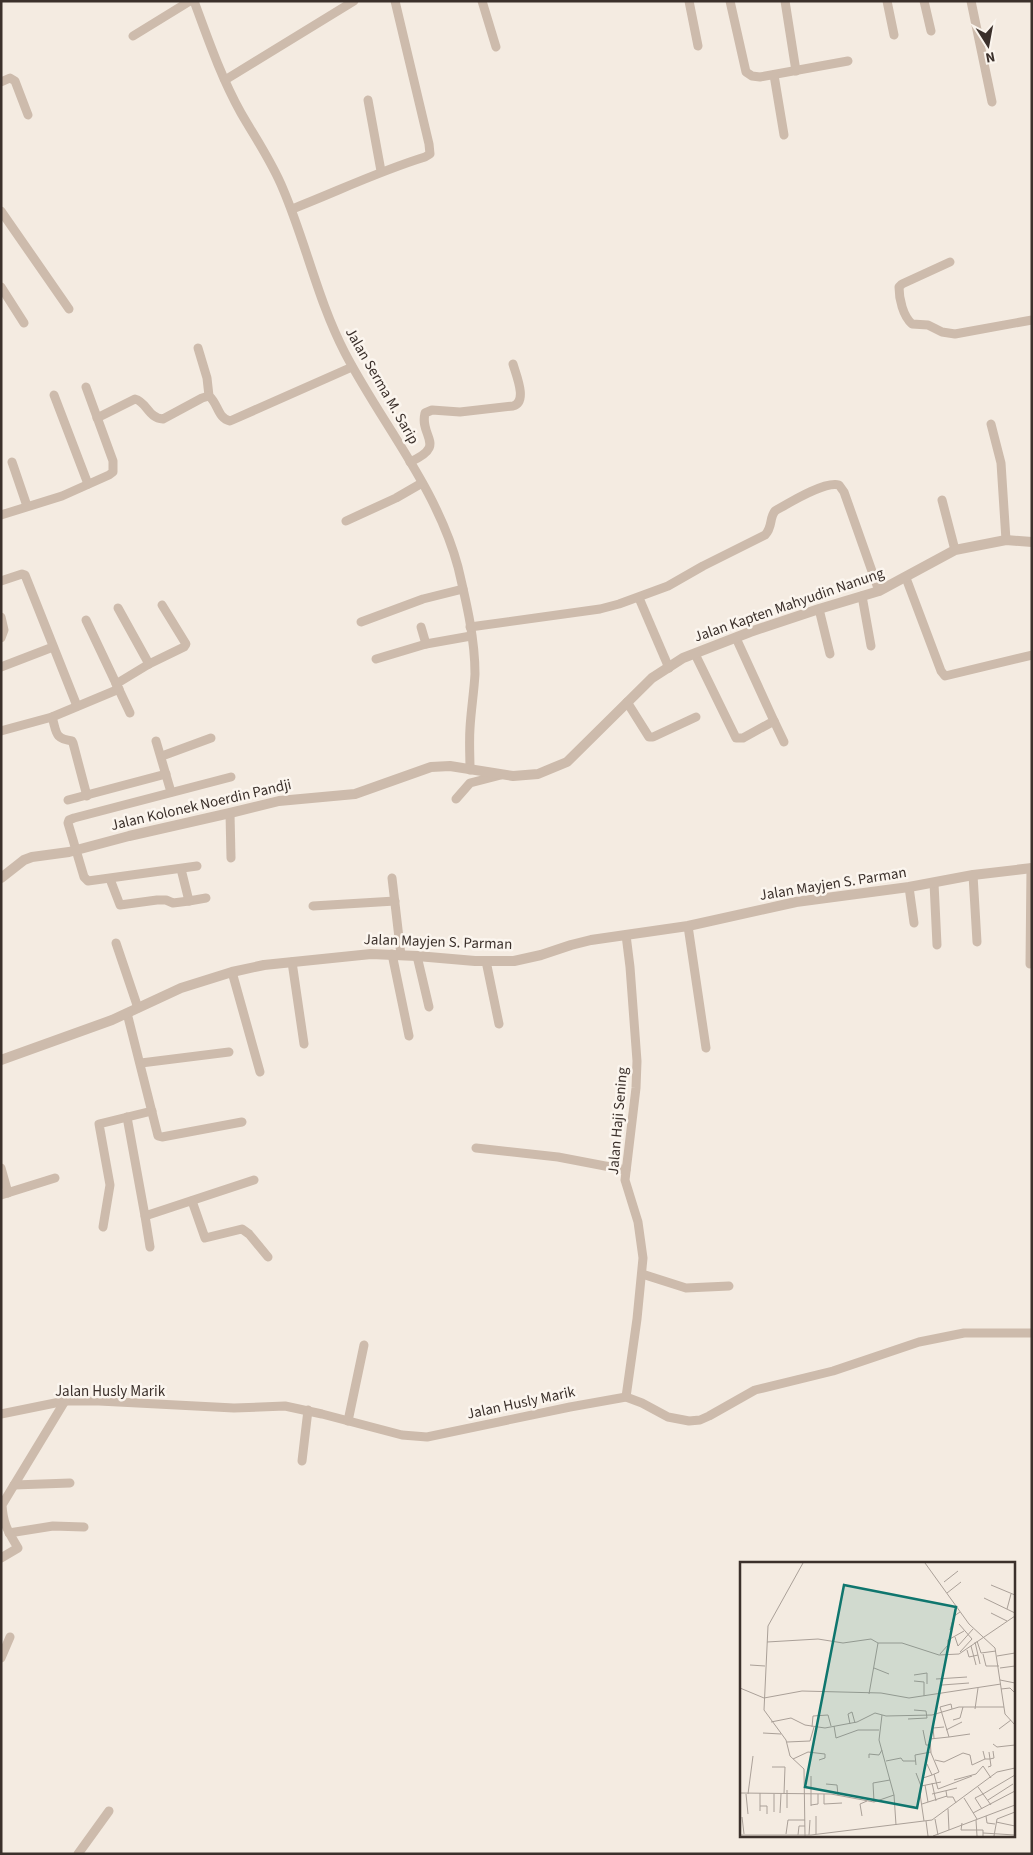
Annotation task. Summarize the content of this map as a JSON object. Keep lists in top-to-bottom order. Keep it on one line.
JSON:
{"streets":{"street":["Jalan Serma M. Sarip","Jalan Kapten Mahyudin Nanung","Jalan Kolonek Noerdin Pandji","Jalan Mayjen S. Parman","Jalan Haji Sening","Jalan Husly Marik"]},"crossings":[["Jalan Serma M. Sarip","Jalan Kapten Mahyudin Nanung"],["Jalan Serma M. Sarip","Jalan Kolonek Noerdin Pandji"],["Jalan Kapten Mahyudin Nanung","Jalan Kolonek Noerdin Pandji"],["Jalan Mayjen S. Parman","Jalan Haji Sening"],["Jalan Haji Sening","Jalan Husly Marik"]],"north":"bottom"}
